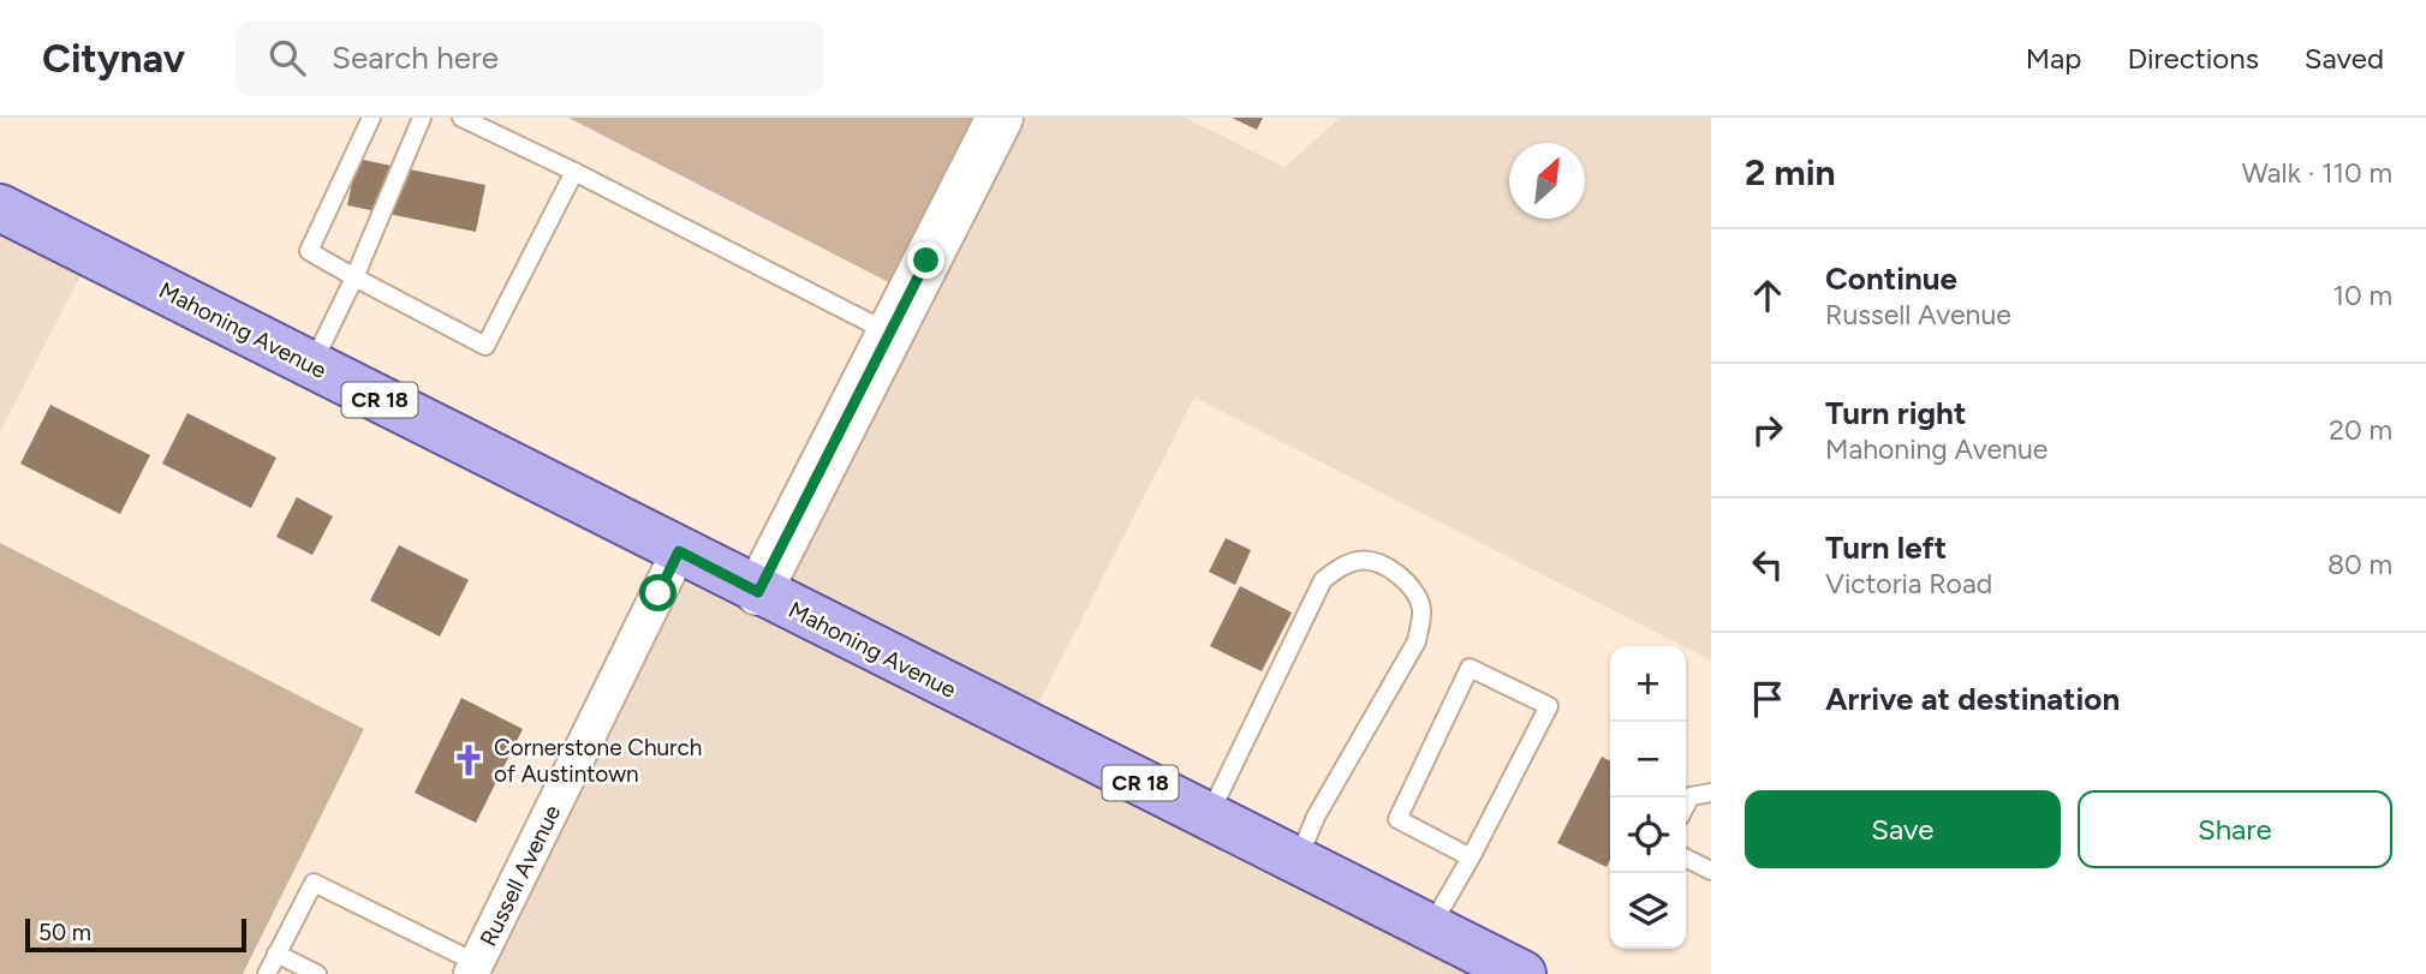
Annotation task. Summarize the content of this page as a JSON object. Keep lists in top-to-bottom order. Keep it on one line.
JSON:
{"streets":{"main road":["Mahoning Avenue","CR 18"],"street":["Russell Avenue"]},"crossings":[["Mahoning Avenue","Russell Avenue"]],"places":{"church":["Cornerstone Church of Austintown"]},"scale_bar":"50 m","north":"top right","page":{"header":"Citynav","search":"Search here","nav":["Map","Directions","Saved"],"heading":["2 min","Walk · 110 m"],"list":[["Continue","Russell Avenue","10 m"],["Turn right","Mahoning Avenue","20 m"],["Turn left","Victoria Road","80 m"],"Arrive at destination"],"map_buttons":["+","−"],"buttons":["Save","Share"],"scale":"50 m"}}
